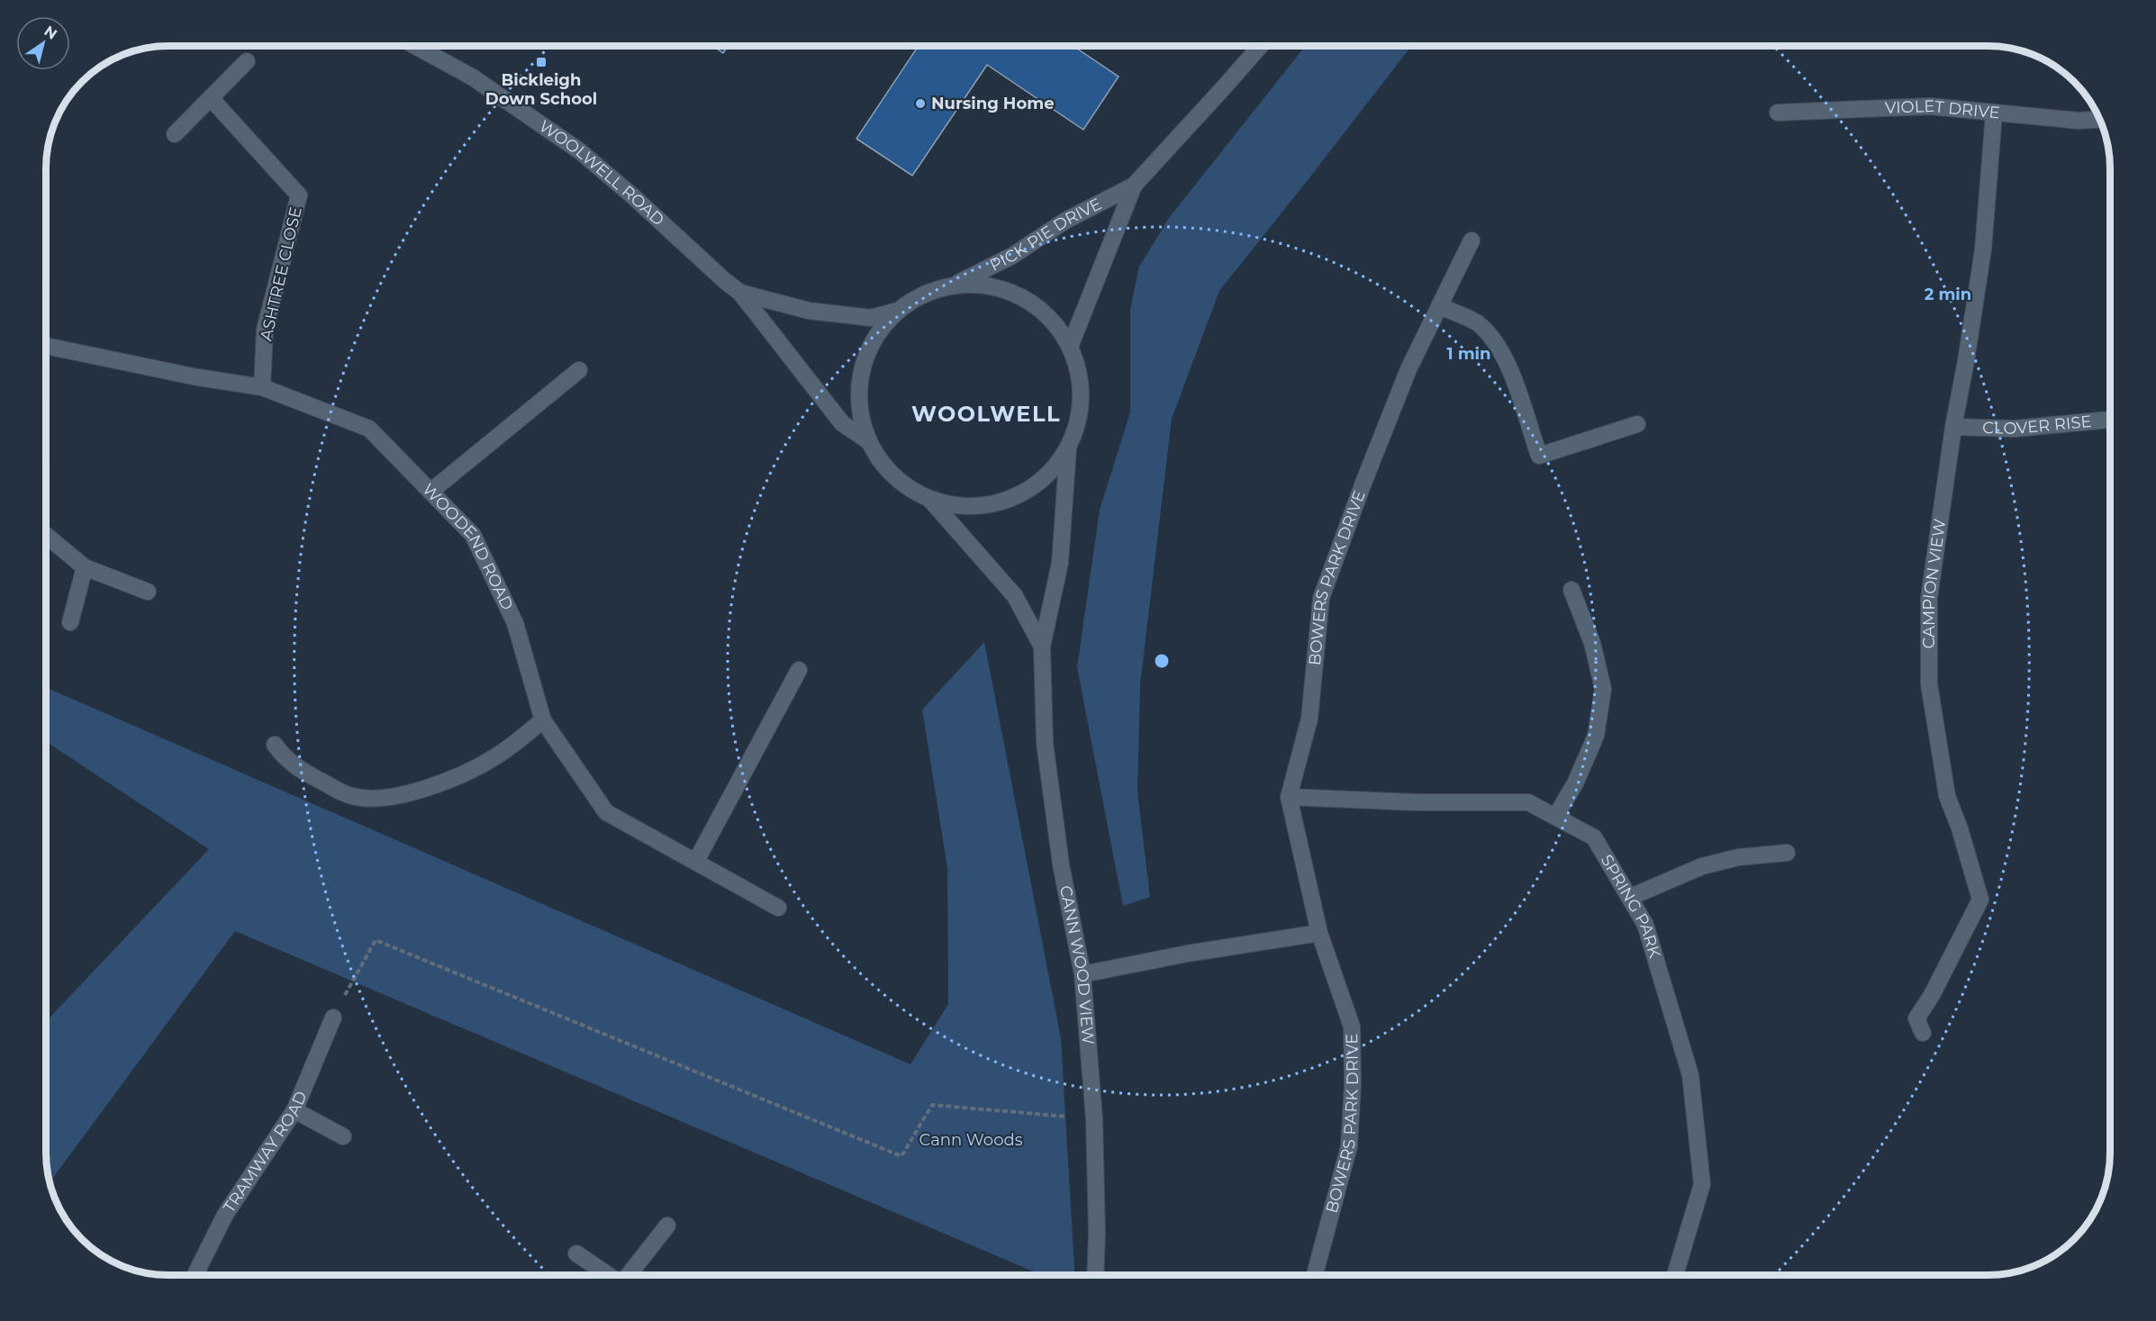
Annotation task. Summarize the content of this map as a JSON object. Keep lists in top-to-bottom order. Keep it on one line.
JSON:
{"streets":{"street":["VIOLET DRIVE","WOOLWELL ROAD","PICK PIE DRIVE","ASHTREE CLOSE","CLOVER RISE","WOODEND ROAD","BOWERS PARK DRIVE","CAMPION VIEW","SPRING PARK","CANN WOOD VIEW","TRAMWAY ROAD"]},"crossings":[["VIOLET DRIVE","CAMPION VIEW"],["ASHTREE CLOSE","WOODEND ROAD"],["CLOVER RISE","CAMPION VIEW"],["BOWERS PARK DRIVE","SPRING PARK"]],"districts":["WOOLWELL"],"parks":["Cann Woods"],"places":{"transit":["Bickleigh Down School"],"other":["Nursing Home"]},"north":"top right","rings":["2 min","1 min"]}
